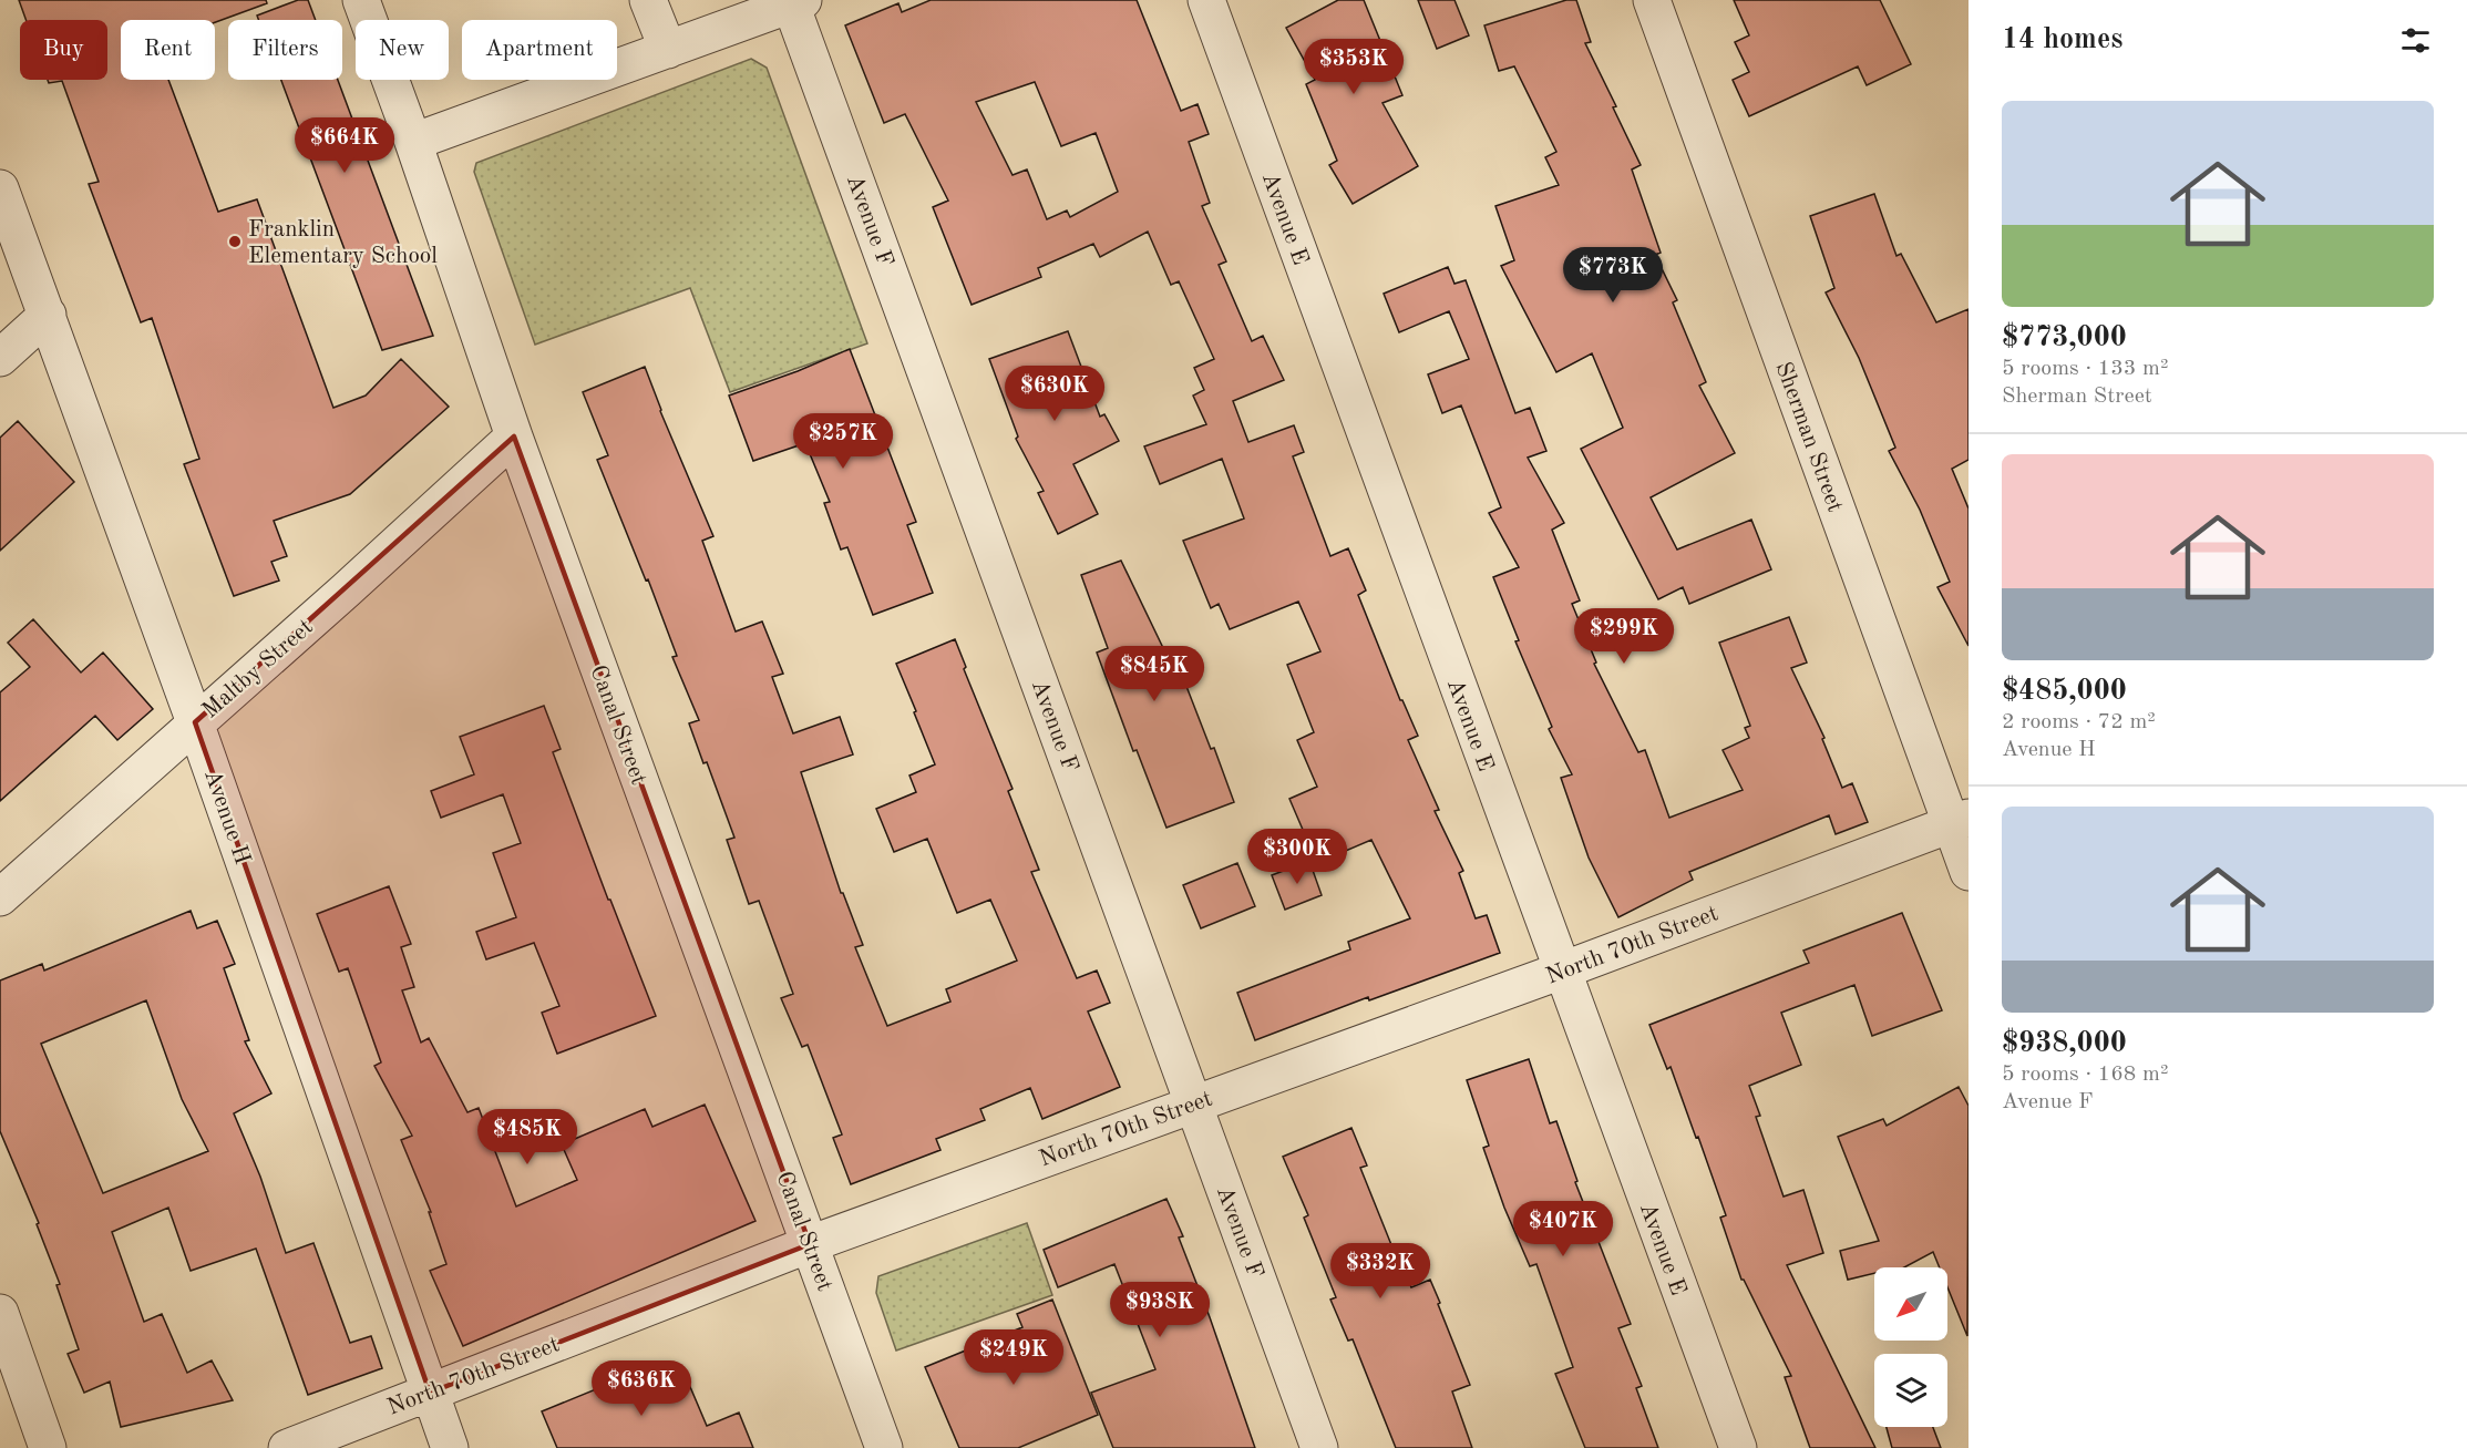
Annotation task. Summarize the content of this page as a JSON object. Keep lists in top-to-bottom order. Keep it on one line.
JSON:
{"streets":{"street":["Avenue E","Avenue F","Sherman Street","Maltby Street","Canal Street","Avenue H","North 70th Street"]},"crossings":[["Avenue E","North 70th Street"],["Avenue F","North 70th Street"],["Sherman Street","North 70th Street"],["Maltby Street","Canal Street"],["Maltby Street","Avenue H"],["Canal Street","North 70th Street"],["Avenue H","North 70th Street"]],"places":["Franklin Elementary School"],"north":"bottom left","page":{"heading":"14 homes","chip":["Buy","Rent","Filters","New","Apartment"],"price":["$353K","$664K","$773K","$630K","$257K","$299K","$845K","$300K","$485K","$407K","$332K","$938K","$249K","$636K"],"list":[{"name":"$773,000","note":"5 rooms · 133 m² · Sherman Street"},{"name":"$485,000","note":"2 rooms · 72 m² · Avenue H"},{"name":"$938,000","note":"5 rooms · 168 m² · Avenue F"}]}}
